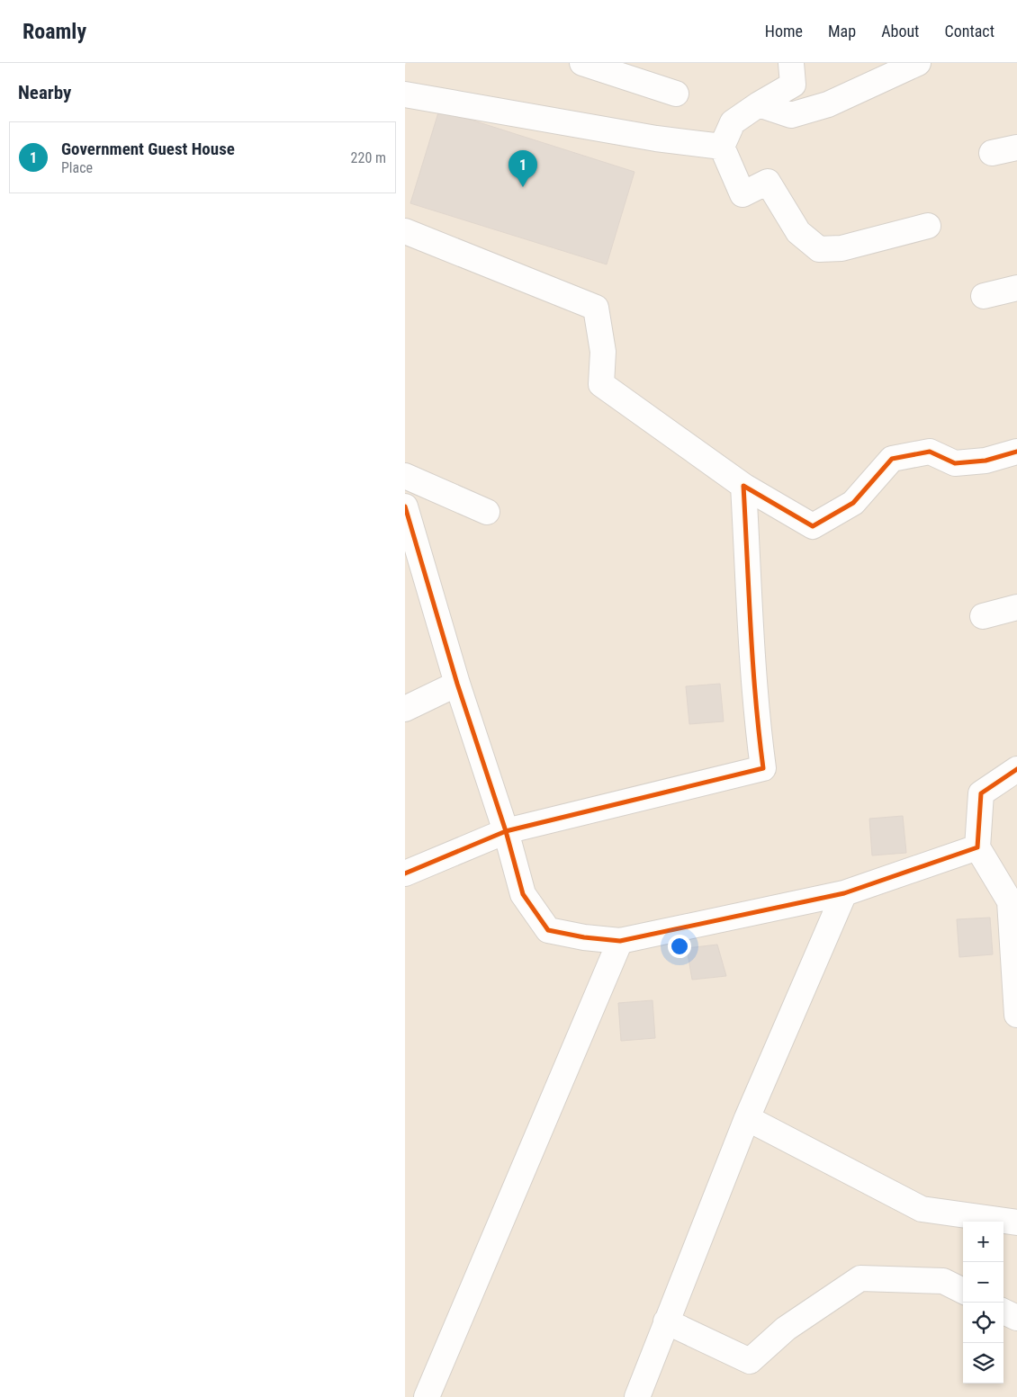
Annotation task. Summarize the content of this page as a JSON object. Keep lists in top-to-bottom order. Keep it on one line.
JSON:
{"page":{"header":"Roamly","nav":["Home","Map","About","Contact"],"heading":"Nearby","list":[{"mark":"1","name":"Government Guest House","note":"Place","value":"220 m"}],"pins":"1","map_buttons":["+","−"]}}
